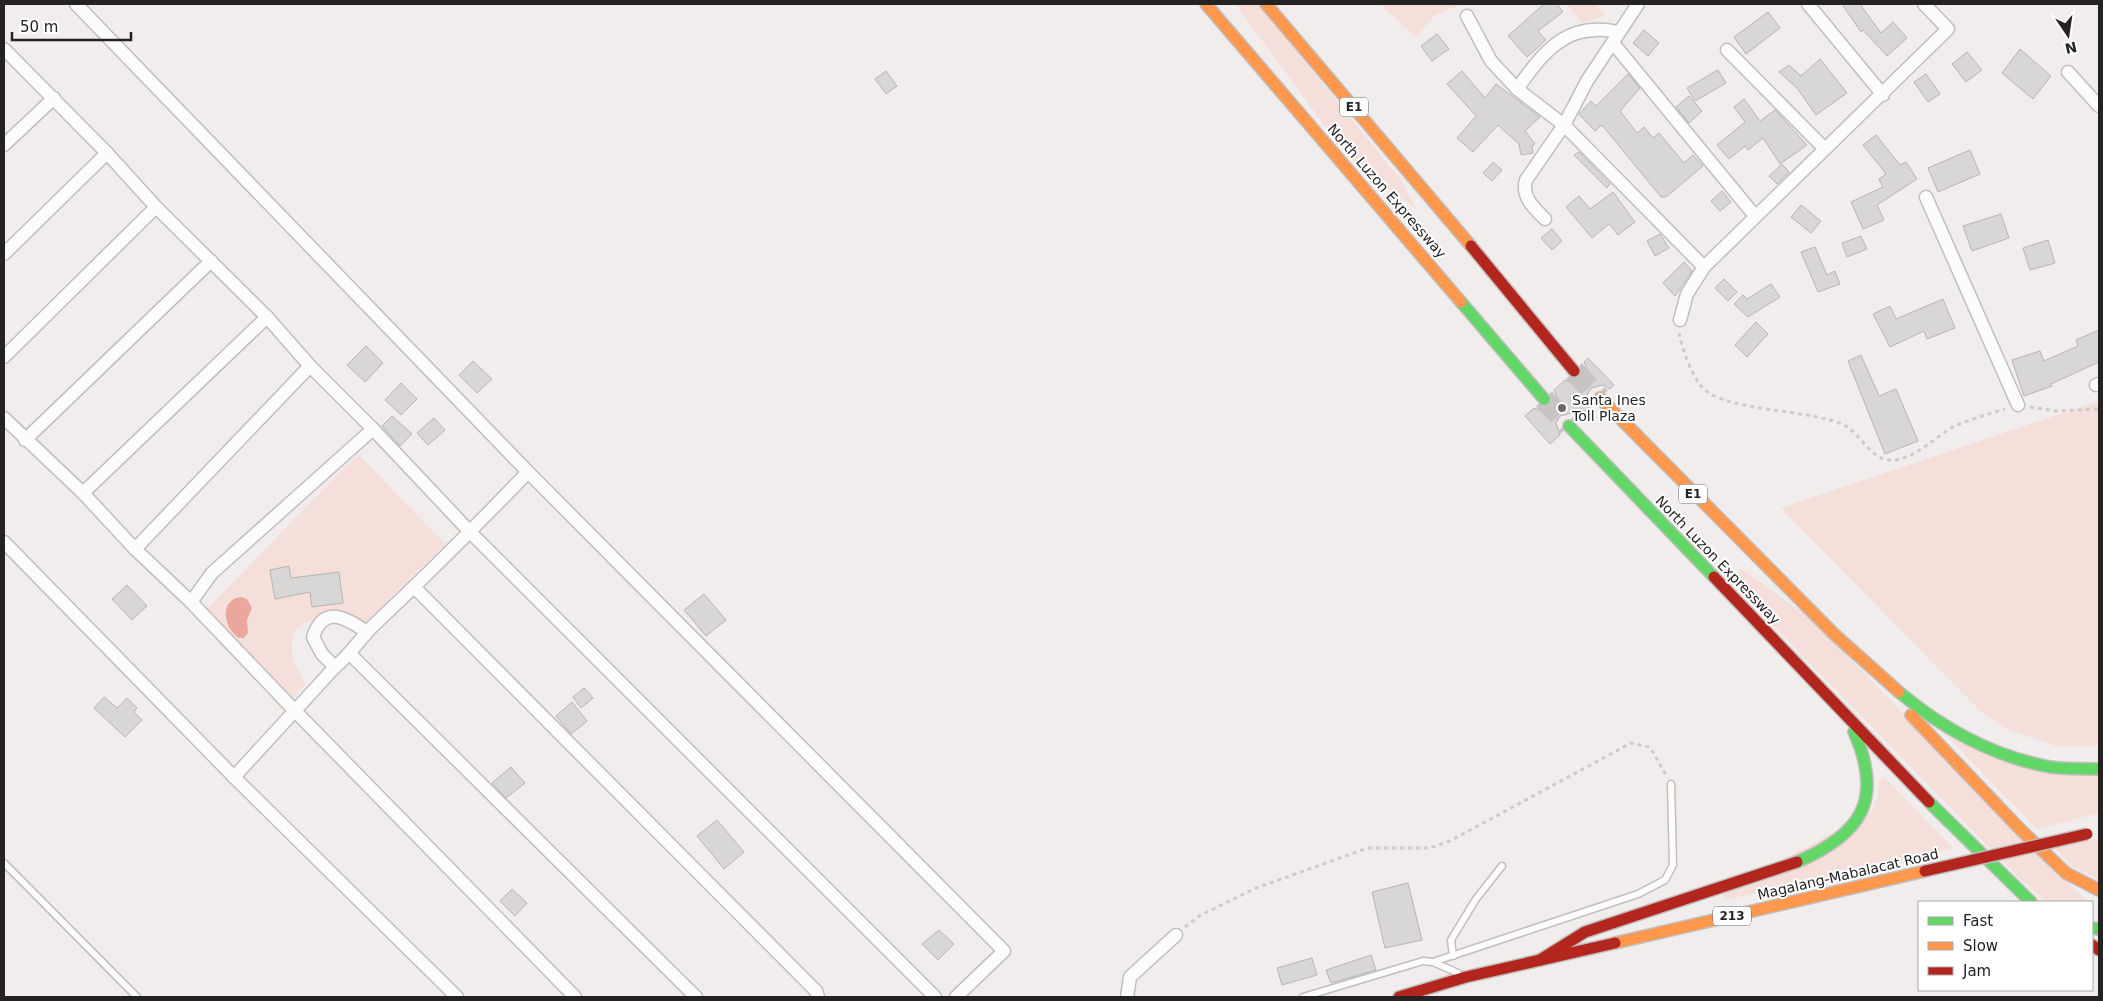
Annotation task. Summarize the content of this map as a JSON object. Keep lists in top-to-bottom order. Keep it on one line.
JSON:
{"streets":{"main road":["E1","North Luzon Expressway","Magalang-Mabalacat Road","213"]},"places":["Santa Ines Toll Plaza"],"legend":["Fast","Slow","Jam"],"scale_bar":"50 m","north":"bottom"}
